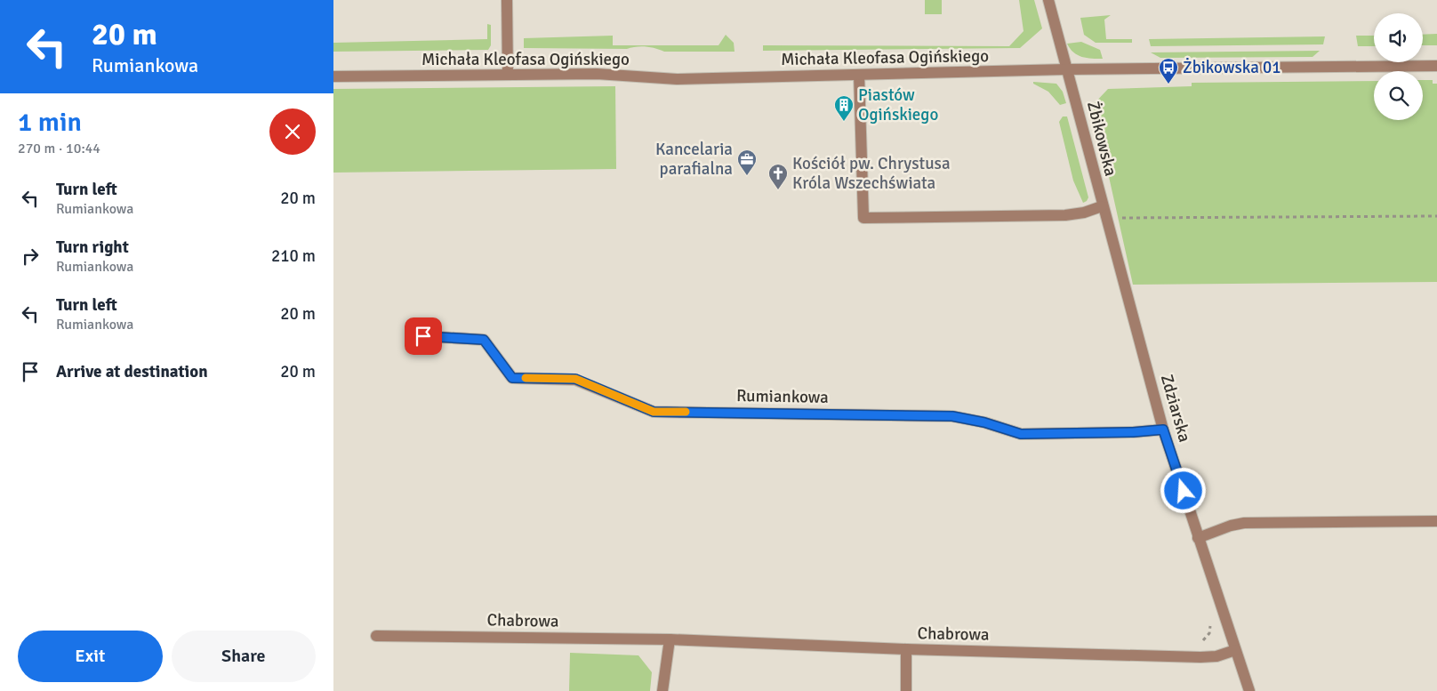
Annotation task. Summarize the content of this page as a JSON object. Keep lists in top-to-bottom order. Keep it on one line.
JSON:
{"streets":{"street":["Michała Kleofasa Ogińskiego","Żbikowska","Rumiankowa","Zdziarska","Chabrowa"]},"crossings":[["Michała Kleofasa Ogińskiego","Żbikowska"],["Żbikowska","Zdziarska"],["Rumiankowa","Zdziarska"],["Zdziarska","Chabrowa"]],"places":{"bus stop":["Żbikowska 01"],"building":["Piastów Ogińskiego"],"office":["Kancelaria parafialna"],"church":["Kościół pw. Chrystusa Króla Wszechświata"]},"page":{"turn":["20 m","Rumiankowa"],"heading":["1 min","270 m · 10:44"],"list":[{"name":"Turn left","note":"Rumiankowa","value":"20 m"},{"name":"Turn right","note":"Rumiankowa","value":"210 m"},{"name":"Turn left","note":"Rumiankowa","value":"20 m"},{"name":"Arrive at destination","value":"20 m"}],"buttons":["Exit","Share"]}}
